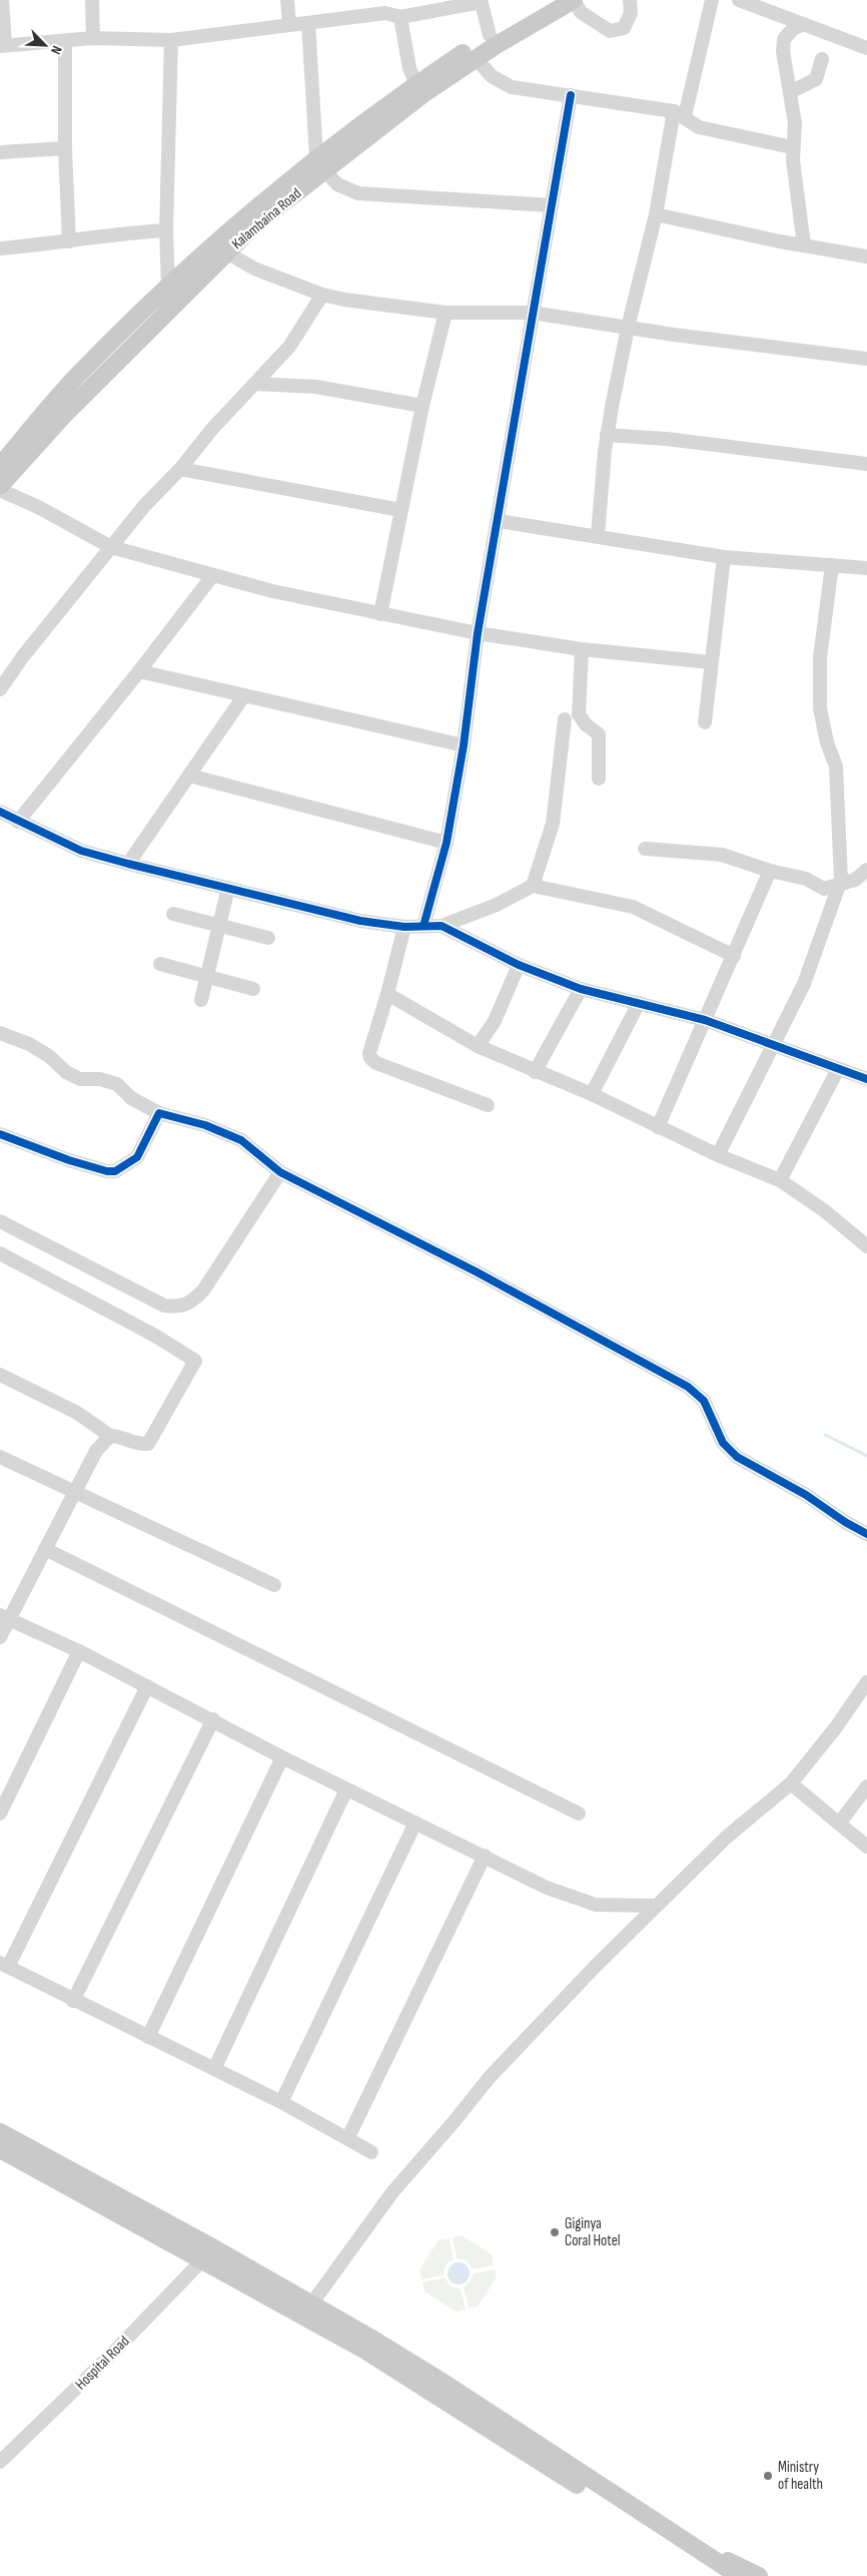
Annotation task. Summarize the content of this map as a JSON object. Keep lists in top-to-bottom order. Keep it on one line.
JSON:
{"streets":{"main road":["Kalambaina Road"],"street":["Hospital Road"]},"places":["Giginya Coral Hotel","Ministry of health"],"north":"bottom right"}
